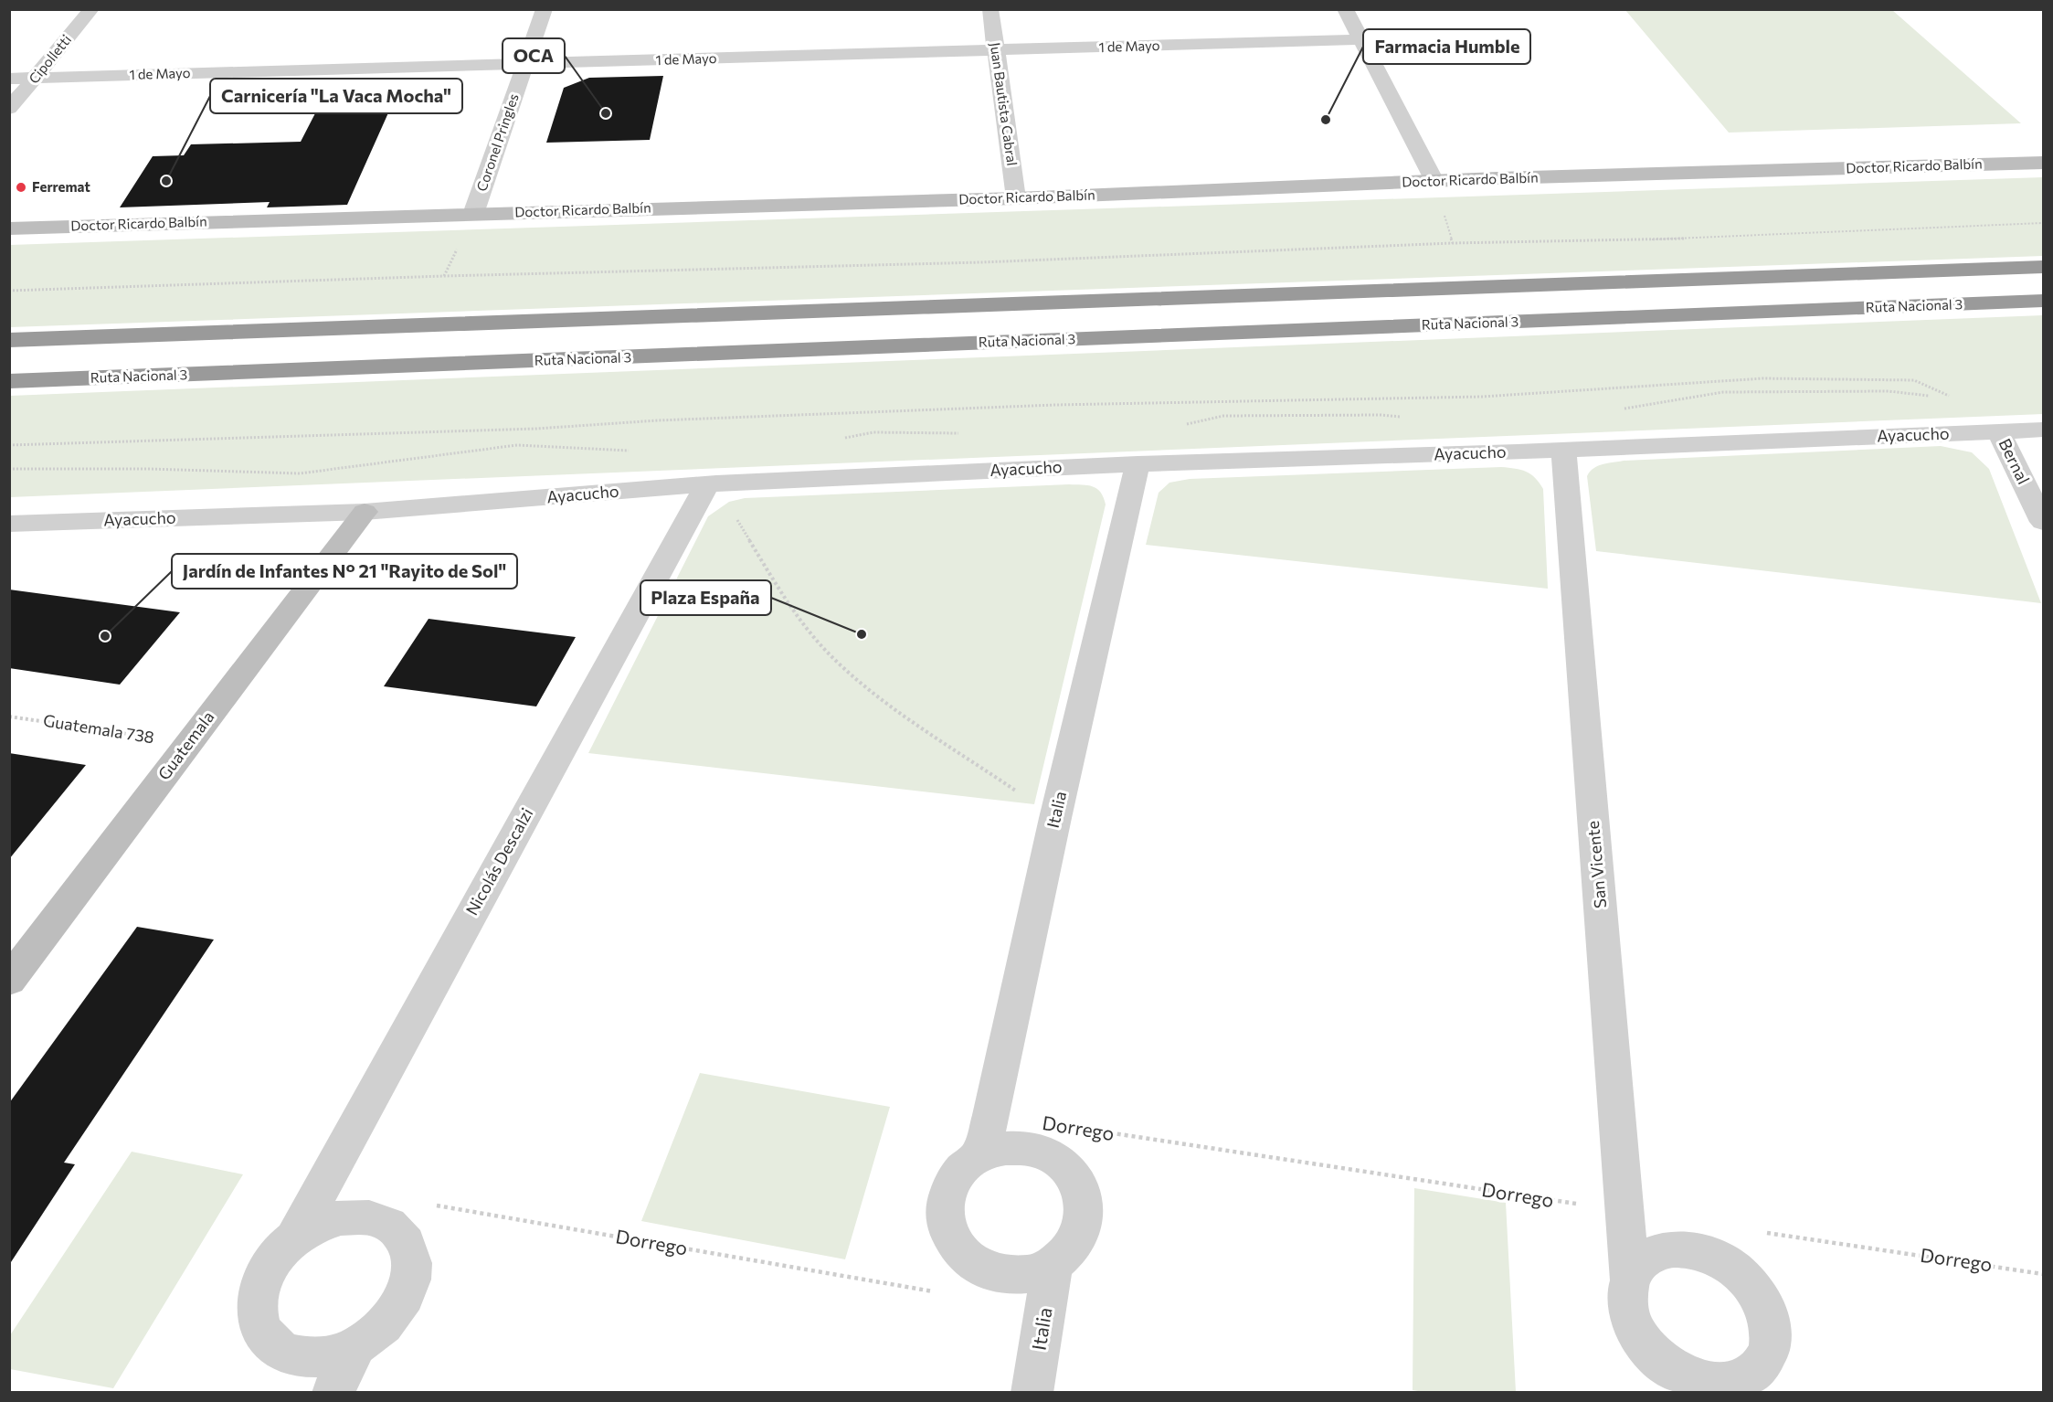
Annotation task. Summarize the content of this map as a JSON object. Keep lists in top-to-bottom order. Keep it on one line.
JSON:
{"streets":{"highway":["Ruta Nacional 3"],"street":["1 de Mayo","Cipolletti","Juan Bautista Cabral","Coronel Pringles","Doctor Ricardo Balbín","Ayacucho","Bernal","Guatemala","Italia","Nicolás Descalzi","San Vicente"],"path":["Guatemala 738","Dorrego"]},"crossings":[["1 de Mayo","Cipolletti"],["1 de Mayo","Juan Bautista Cabral"],["1 de Mayo","Coronel Pringles"],["Juan Bautista Cabral","Doctor Ricardo Balbín"],["Coronel Pringles","Doctor Ricardo Balbín"],["Ayacucho","Bernal"],["Ayacucho","Guatemala"],["Ayacucho","Italia"],["Ayacucho","Nicolás Descalzi"],["Ayacucho","San Vicente"],["Guatemala 738","Guatemala"],["San Vicente","Dorrego"]],"places":["OCA","Farmacia Humble","Carnicería \"La Vaca Mocha\"","Ferremat","Plaza España","Jardín de Infantes N° 21 \"Rayito de Sol\""]}
